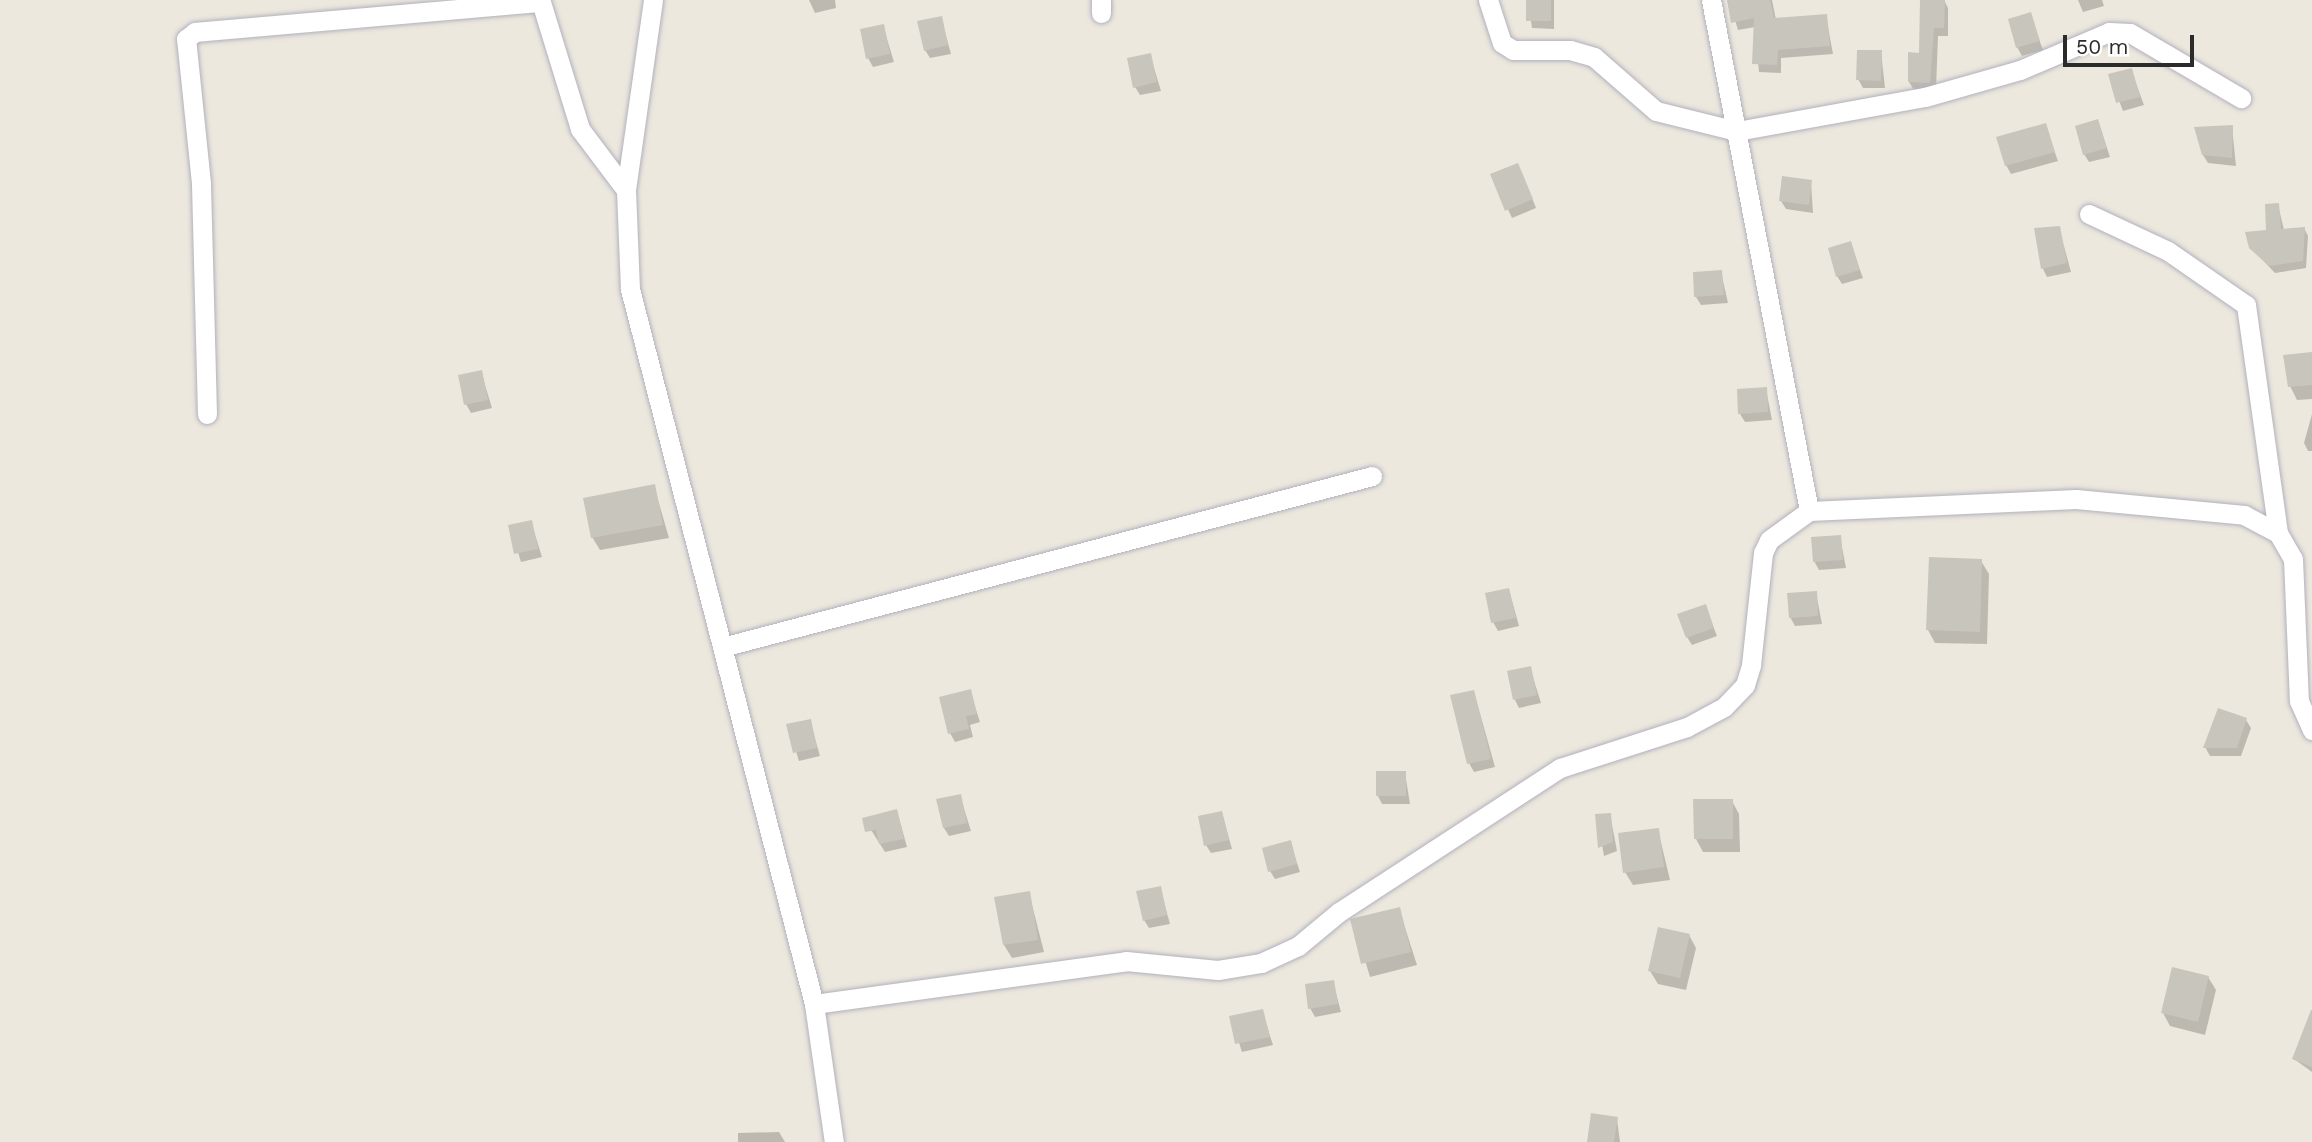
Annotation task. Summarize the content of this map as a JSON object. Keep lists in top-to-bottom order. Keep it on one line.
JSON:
{"scale_bar":"50 m"}
